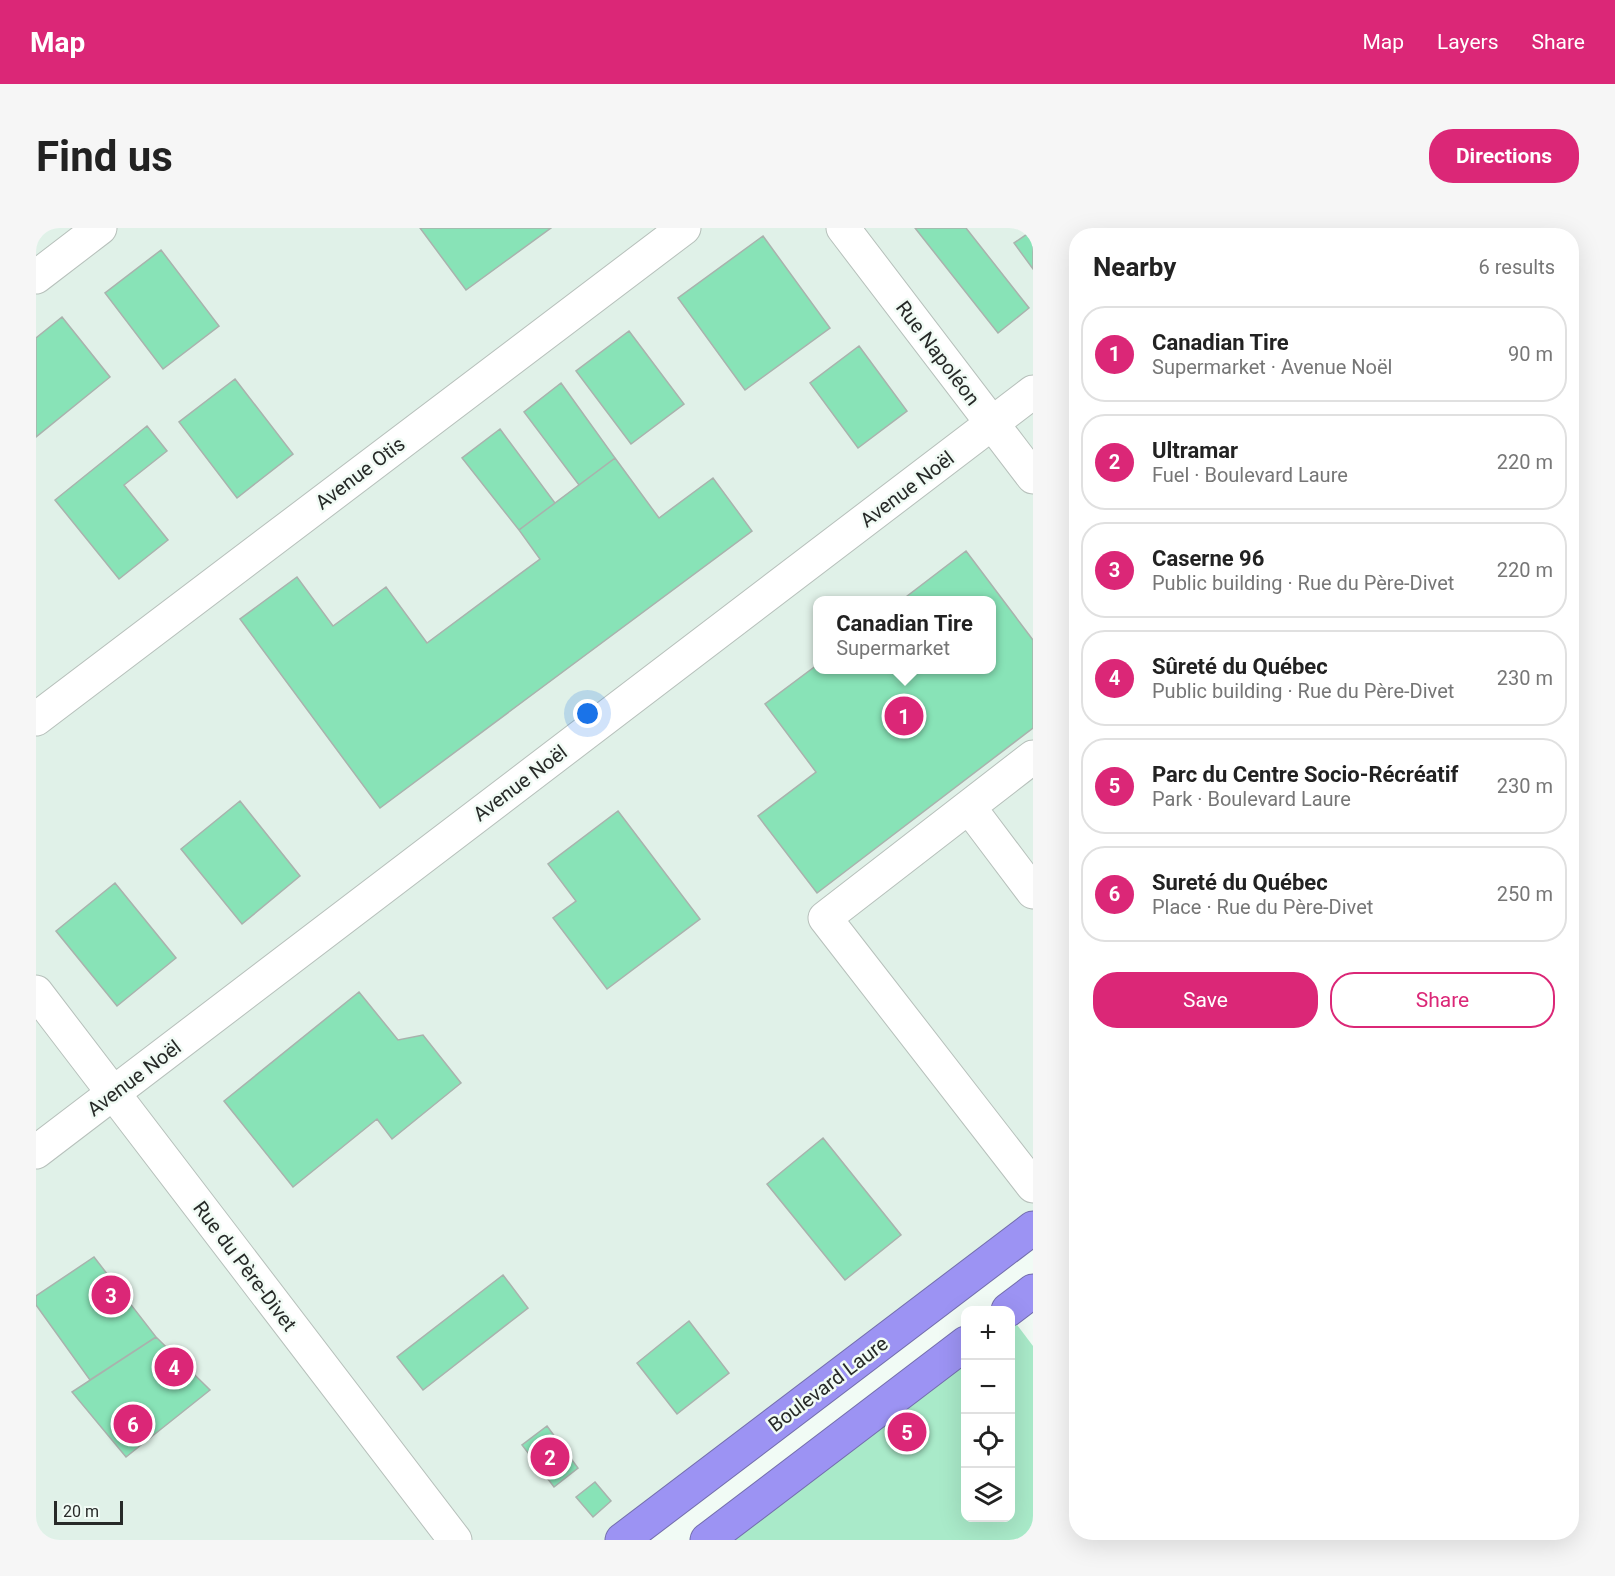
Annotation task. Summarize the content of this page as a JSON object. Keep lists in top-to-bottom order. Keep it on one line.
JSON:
{"streets":{"highway":["Boulevard Laure"],"street":["Rue Napoléon","Avenue Otis","Avenue Noël","Rue du Père-Divet"]},"crossings":[["Rue Napoléon","Avenue Noël"],["Avenue Noël","Rue du Père-Divet"]],"scale_bar":"20 m","page":{"header":"Map","nav":["Map","Layers","Share"],"buttons":["Directions",["Save","Share"]],"title":"Find us","heading":["Nearby","6 results"],"list":[{"mark":"1","name":"Canadian Tire","note":"Supermarket · Avenue Noël","value":"90 m"},{"mark":"2","name":"Ultramar","note":"Fuel · Boulevard Laure","value":"220 m"},{"mark":"3","name":"Caserne 96","note":"Public building · Rue du Père-Divet","value":"220 m"},{"mark":"4","name":"Sûreté du Québec","note":"Public building · Rue du Père-Divet","value":"230 m"},{"mark":"5","name":"Parc du Centre Socio-Récréatif","note":"Park · Boulevard Laure","value":"230 m"},{"mark":"6","name":"Sureté du Québec","note":"Place · Rue du Père-Divet","value":"250 m"}],"popup":["Canadian Tire","Supermarket"],"pins":["1","3","4","6","5","2"],"map_buttons":["+","−"],"scale":"20 m"}}
